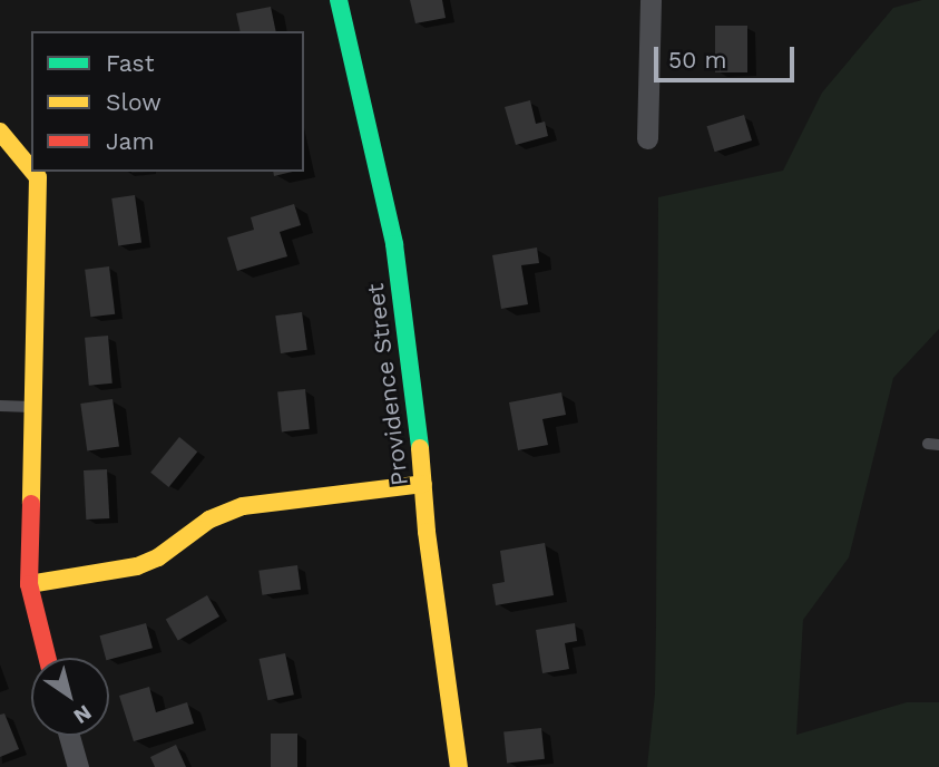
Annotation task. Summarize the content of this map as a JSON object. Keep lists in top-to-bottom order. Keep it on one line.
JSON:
{"streets":{"street":["Providence Street"]},"legend":["Fast","Slow","Jam"],"scale_bar":"50 m","north":"bottom right"}
